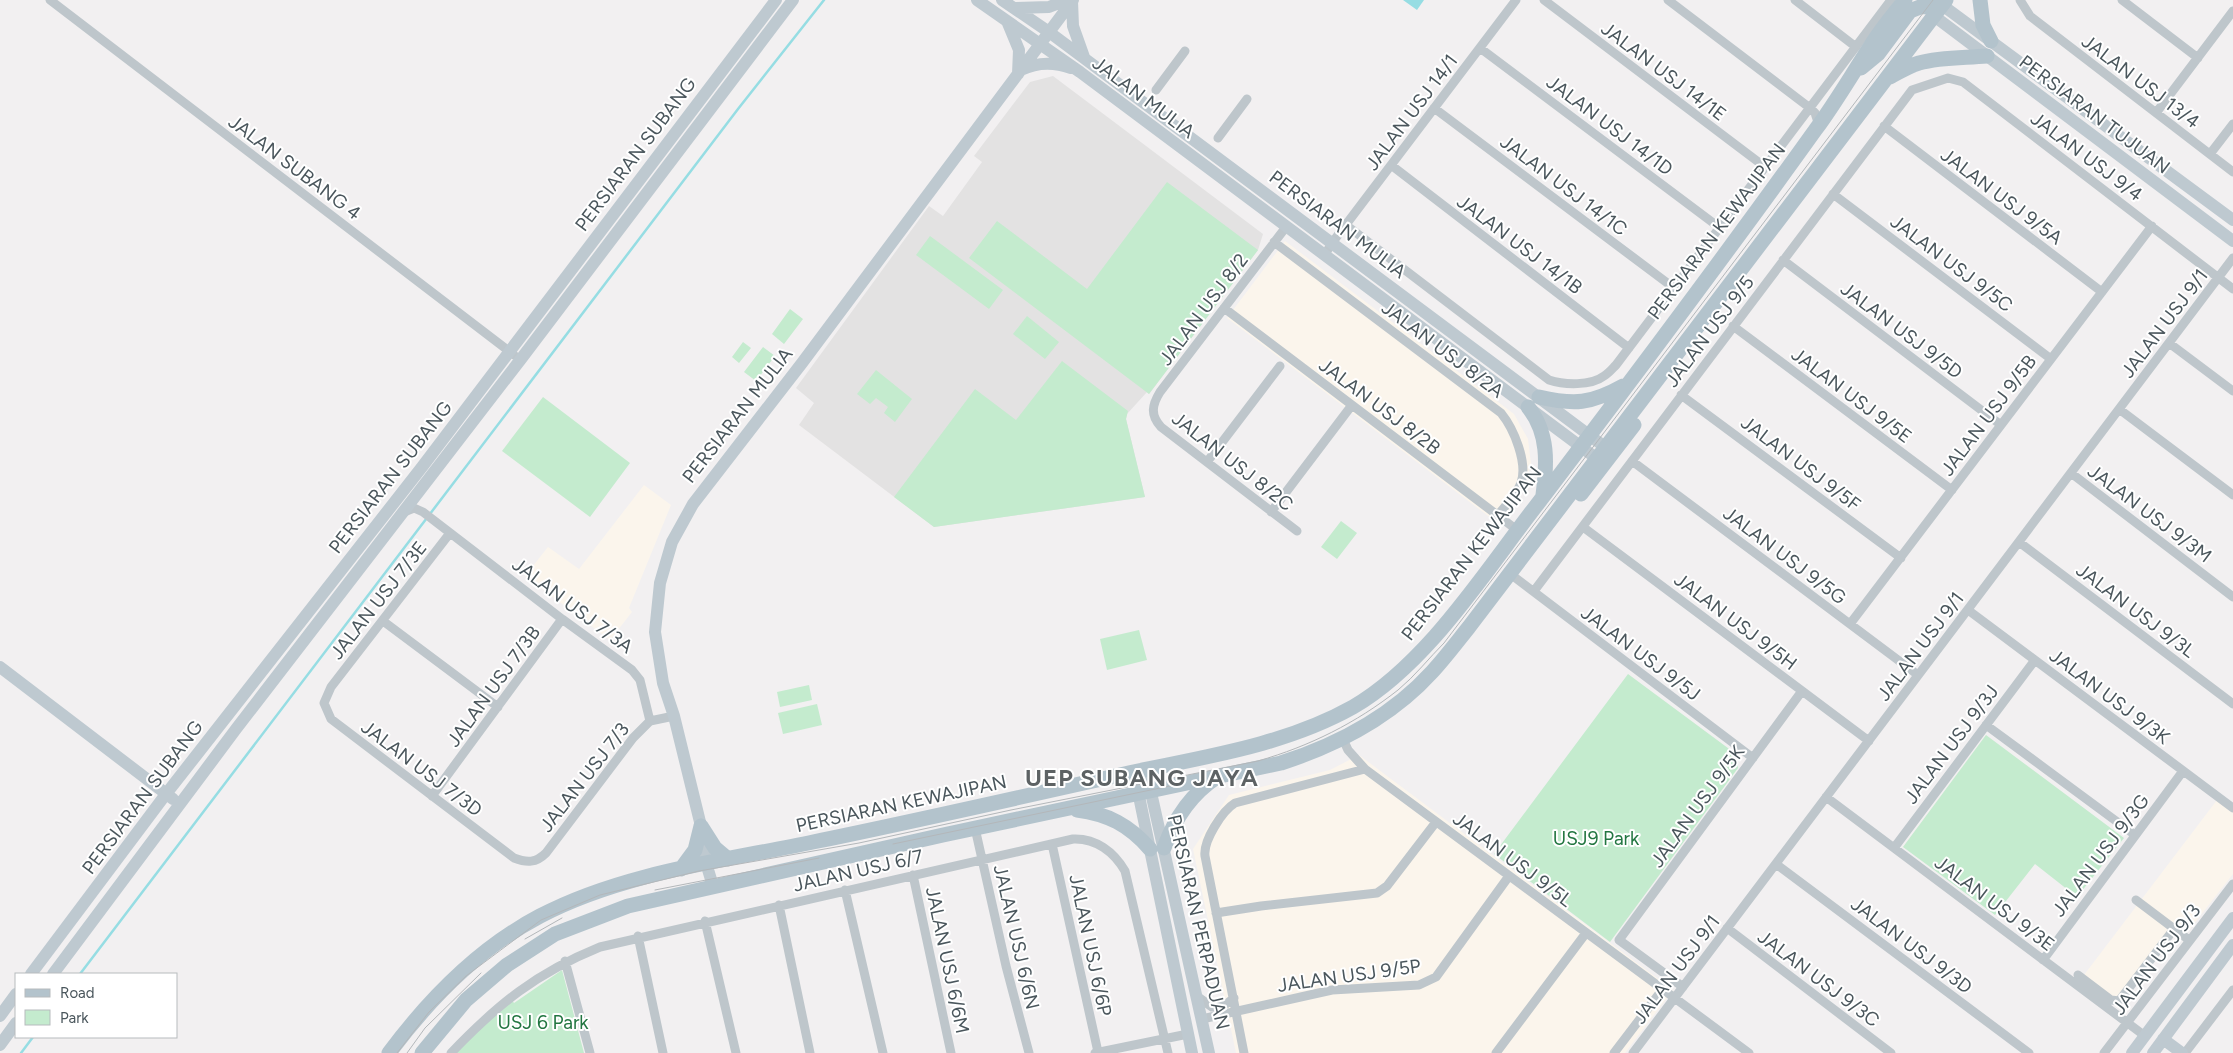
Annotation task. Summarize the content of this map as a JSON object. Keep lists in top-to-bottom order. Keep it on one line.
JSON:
{"streets":{"main road":["PERSIARAN KEWAJIPAN"],"street":["JALAN USJ 14/1E","JALAN USJ 13/4","JALAN MULIA","JALAN USJ 14/1","PERSIARAN TUJUAN","JALAN USJ 14/1D","PERSIARAN SUBANG","JALAN USJ 9/4","JALAN SUBANG 4","JALAN USJ 14/1C","JALAN USJ 9/5A","PERSIARAN MULIA","JALAN USJ 14/1B","JALAN USJ 9/5C","JALAN USJ 8/2","JALAN USJ 9/1","JALAN USJ 9/5D","JALAN USJ 9/5","JALAN USJ 8/2A","JALAN USJ 9/5E","JALAN USJ 8/2B","JALAN USJ 9/5B","JALAN USJ 8/2C","JALAN USJ 9/5F","JALAN USJ 9/3M","JALAN USJ 9/5G","JALAN USJ 7/3E","JALAN USJ 7/3A","JALAN USJ 9/3L","JALAN USJ 9/5H","JALAN USJ 9/5J","JALAN USJ 7/3B","JALAN USJ 9/3K","JALAN USJ 9/3J","JALAN USJ 7/3D","JALAN USJ 7/3","JALAN USJ 9/5K","JALAN USJ 9/3G","JALAN USJ 9/5L","JALAN USJ 6/7","JALAN USJ 9/3E","PERSIARAN PERPADUAN","JALAN USJ 6/6N","JALAN USJ 6/6P","JALAN USJ 9/3D","JALAN USJ 9/3","JALAN USJ 6/6M","JALAN USJ 9/5P","JALAN USJ 9/3C"]},"crossings":[["JALAN MULIA","PERSIARAN MULIA"],["JALAN MULIA","JALAN USJ 8/2"],["JALAN USJ 14/1","JALAN USJ 14/1D"],["JALAN USJ 14/1","JALAN USJ 14/1C"],["JALAN USJ 14/1","PERSIARAN MULIA"],["JALAN USJ 14/1","JALAN USJ 14/1B"],["PERSIARAN TUJUAN","PERSIARAN KEWAJIPAN"],["PERSIARAN SUBANG","JALAN SUBANG 4"],["JALAN USJ 9/4","JALAN USJ 9/1"],["JALAN USJ 9/4","JALAN USJ 9/5"],["JALAN USJ 9/4","JALAN USJ 9/5B"],["JALAN USJ 9/5A","JALAN USJ 9/5"],["JALAN USJ 9/5A","JALAN USJ 9/5B"],["PERSIARAN MULIA","PERSIARAN KEWAJIPAN"],["PERSIARAN MULIA","JALAN USJ 8/2"],["PERSIARAN MULIA","JALAN USJ 7/3"],["PERSIARAN KEWAJIPAN","JALAN USJ 8/2B"],["PERSIARAN KEWAJIPAN","JALAN USJ 9/5J"],["PERSIARAN KEWAJIPAN","JALAN USJ 9/5L"],["PERSIARAN KEWAJIPAN","PERSIARAN PERPADUAN"],["PERSIARAN KEWAJIPAN","JALAN USJ 6/6N"],["JALAN USJ 9/5C","JALAN USJ 9/5"],["JALAN USJ 9/5C","JALAN USJ 9/5B"],["JALAN USJ 8/2","JALAN USJ 8/2A"],["JALAN USJ 8/2","JALAN USJ 8/2B"],["JALAN USJ 8/2","JALAN USJ 8/2C"],["JALAN USJ 9/1","JALAN USJ 9/3M"],["JALAN USJ 9/1","JALAN USJ 9/5G"],["JALAN USJ 9/1","JALAN USJ 9/3L"],["JALAN USJ 9/1","JALAN USJ 9/5H"],["JALAN USJ 9/1","JALAN USJ 9/3K"],["JALAN USJ 9/1","JALAN USJ 9/5K"],["JALAN USJ 9/1","JALAN USJ 9/5L"],["JALAN USJ 9/1","JALAN USJ 9/3E"],["JALAN USJ 9/1","JALAN USJ 9/3D"],["JALAN USJ 9/1","JALAN USJ 9/3C"],["JALAN USJ 9/5D","JALAN USJ 9/5"],["JALAN USJ 9/5D","JALAN USJ 9/5B"],["JALAN USJ 9/5","JALAN USJ 9/5E"],["JALAN USJ 9/5","JALAN USJ 9/5F"],["JALAN USJ 9/5","JALAN USJ 9/5G"],["JALAN USJ 9/5","JALAN USJ 9/5H"],["JALAN USJ 9/5","JALAN USJ 9/5J"],["JALAN USJ 8/2A","JALAN USJ 8/2B"],["JALAN USJ 9/5E","JALAN USJ 9/5B"],["JALAN USJ 9/5B","JALAN USJ 9/5F"],["JALAN USJ 9/5B","JALAN USJ 9/5G"],["JALAN USJ 7/3E","JALAN USJ 7/3A"],["JALAN USJ 7/3E","JALAN USJ 7/3D"],["JALAN USJ 7/3A","JALAN USJ 7/3B"],["JALAN USJ 7/3A","JALAN USJ 7/3"],["JALAN USJ 9/5H","JALAN USJ 9/5K"],["JALAN USJ 9/5J","JALAN USJ 9/5K"],["JALAN USJ 7/3B","JALAN USJ 7/3D"],["JALAN USJ 9/3K","JALAN USJ 9/3J"],["JALAN USJ 9/3K","JALAN USJ 9/3G"],["JALAN USJ 9/3J","JALAN USJ 9/3E"],["JALAN USJ 7/3D","JALAN USJ 7/3"],["JALAN USJ 9/3G","JALAN USJ 9/3E"],["JALAN USJ 9/5L","JALAN USJ 9/5P"],["JALAN USJ 6/7","JALAN USJ 6/6N"],["JALAN USJ 6/7","JALAN USJ 6/6P"],["JALAN USJ 6/7","JALAN USJ 6/6M"],["JALAN USJ 9/3E","JALAN USJ 9/3"],["PERSIARAN PERPADUAN","JALAN USJ 9/5P"]],"districts":["UEP SUBANG JAYA"],"parks":["USJ9 Park","USJ 6 Park"],"legend":["Road","Park"]}
